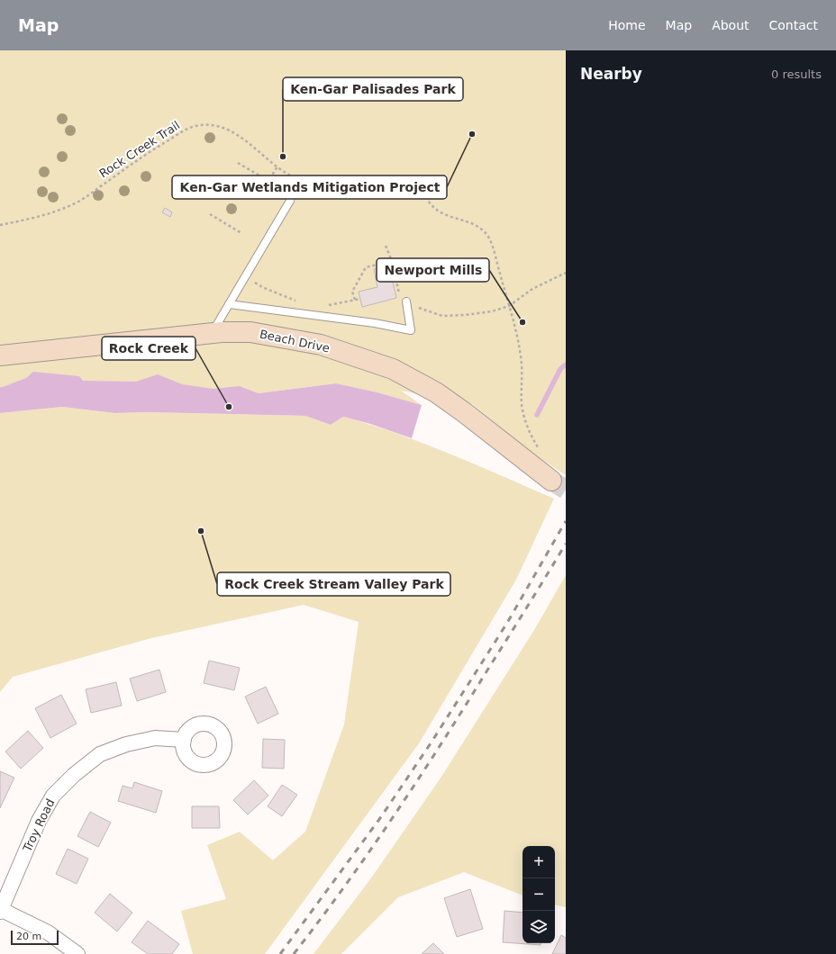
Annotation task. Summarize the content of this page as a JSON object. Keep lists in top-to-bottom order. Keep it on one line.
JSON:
{"streets":{"street":["Beach Drive","Troy Road"],"path":["Rock Creek Trail"]},"places":["Ken-Gar Wetlands Mitigation Project","Ken-Gar Palisades Park","Newport Mills","Rock Creek","Rock Creek Stream Valley Park"],"scale_bar":"20 m","page":{"header":"Map","nav":["Home","Map","About","Contact"],"heading":["Nearby","0 results"],"map_buttons":["+","−"],"scale":"20 m"}}
